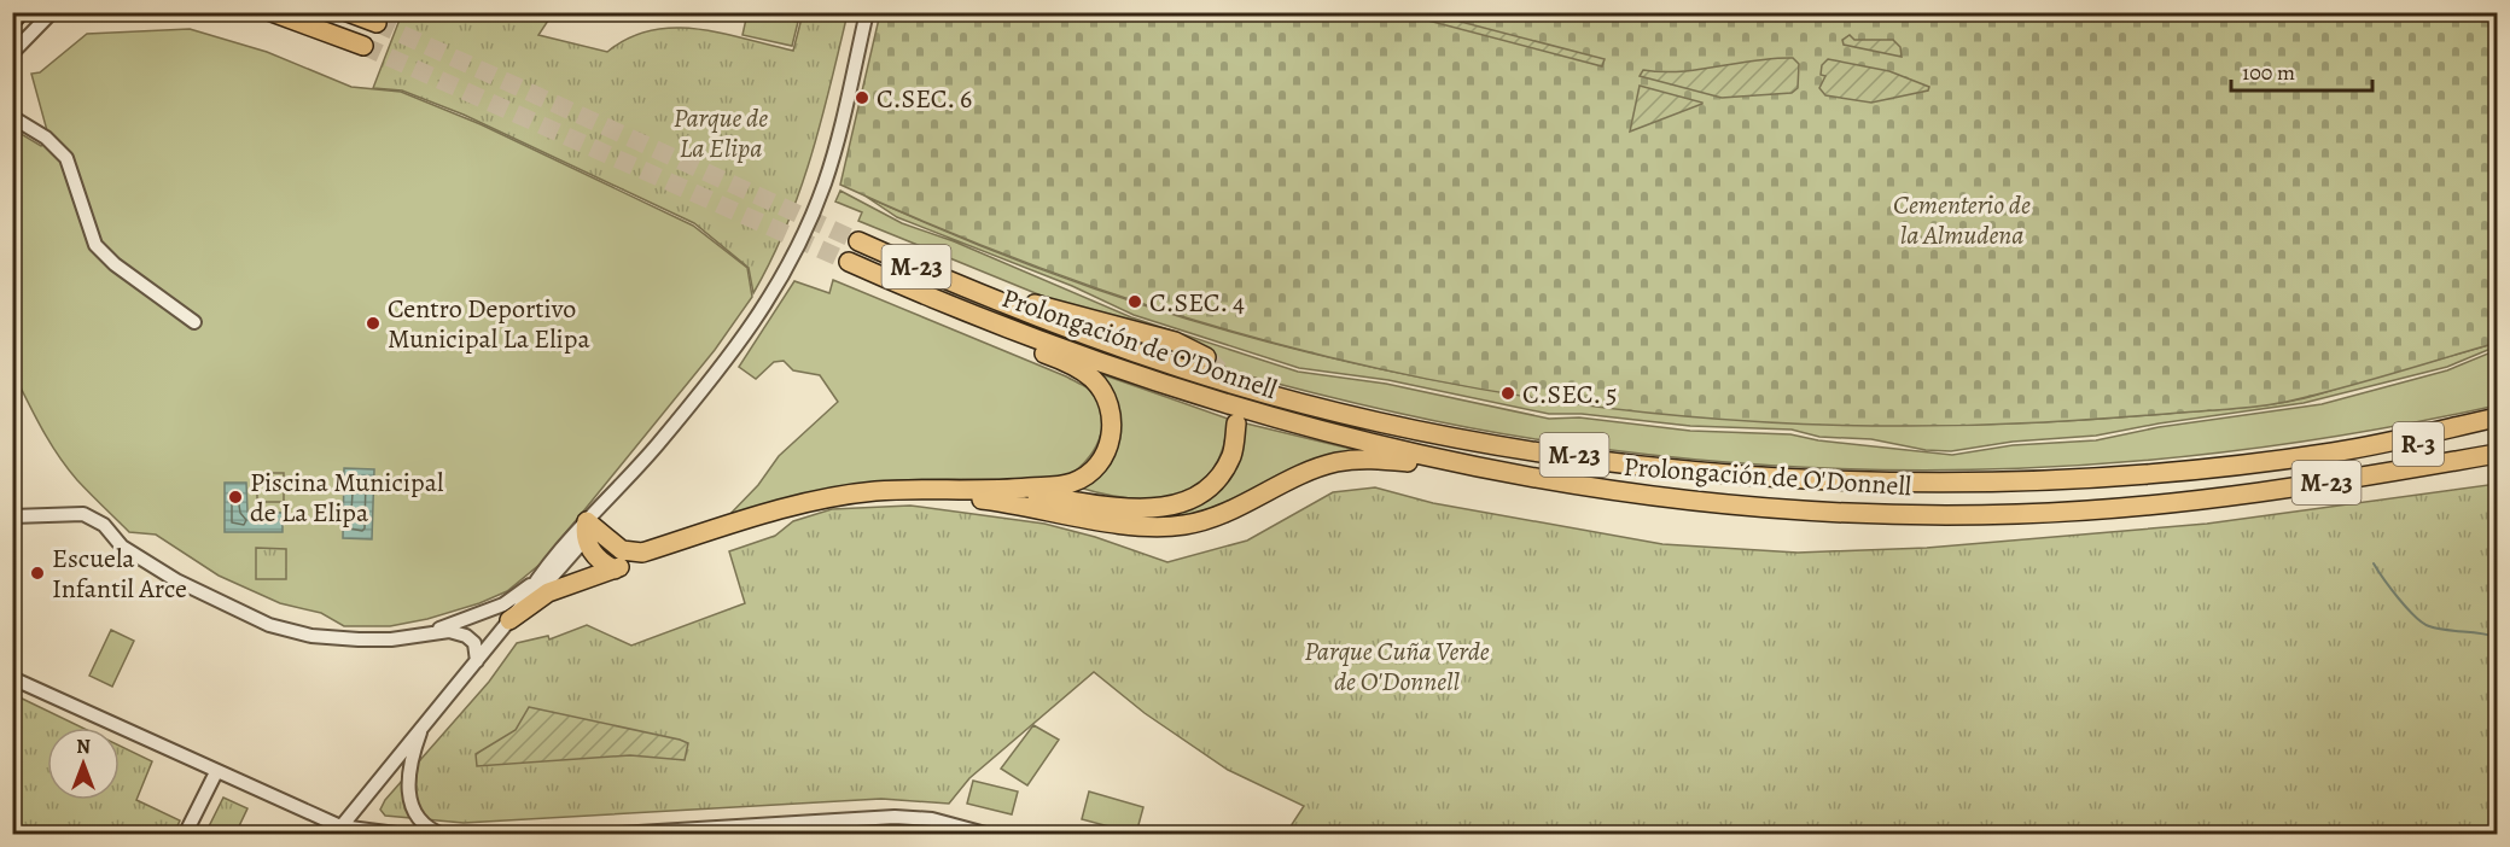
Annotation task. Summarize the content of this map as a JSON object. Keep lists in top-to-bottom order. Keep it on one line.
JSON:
{"streets":{"highway":["M-23","Prolongación de O'Donnell","R-3"]},"crossings":[["M-23","Prolongación de O'Donnell"],["M-23","R-3"],["Prolongación de O'Donnell","R-3"]],"parks":["Parque de La Elipa","Cementerio de la Almudena","Parque Cuña Verde de O'Donnell"],"places":["C.SEC. 6","C.SEC. 4","Centro Deportivo Municipal La Elipa","C.SEC. 5","Piscina Municipal de La Elipa","Escuela Infantil Arce"],"scale_bar":"100 m","north":"top"}
